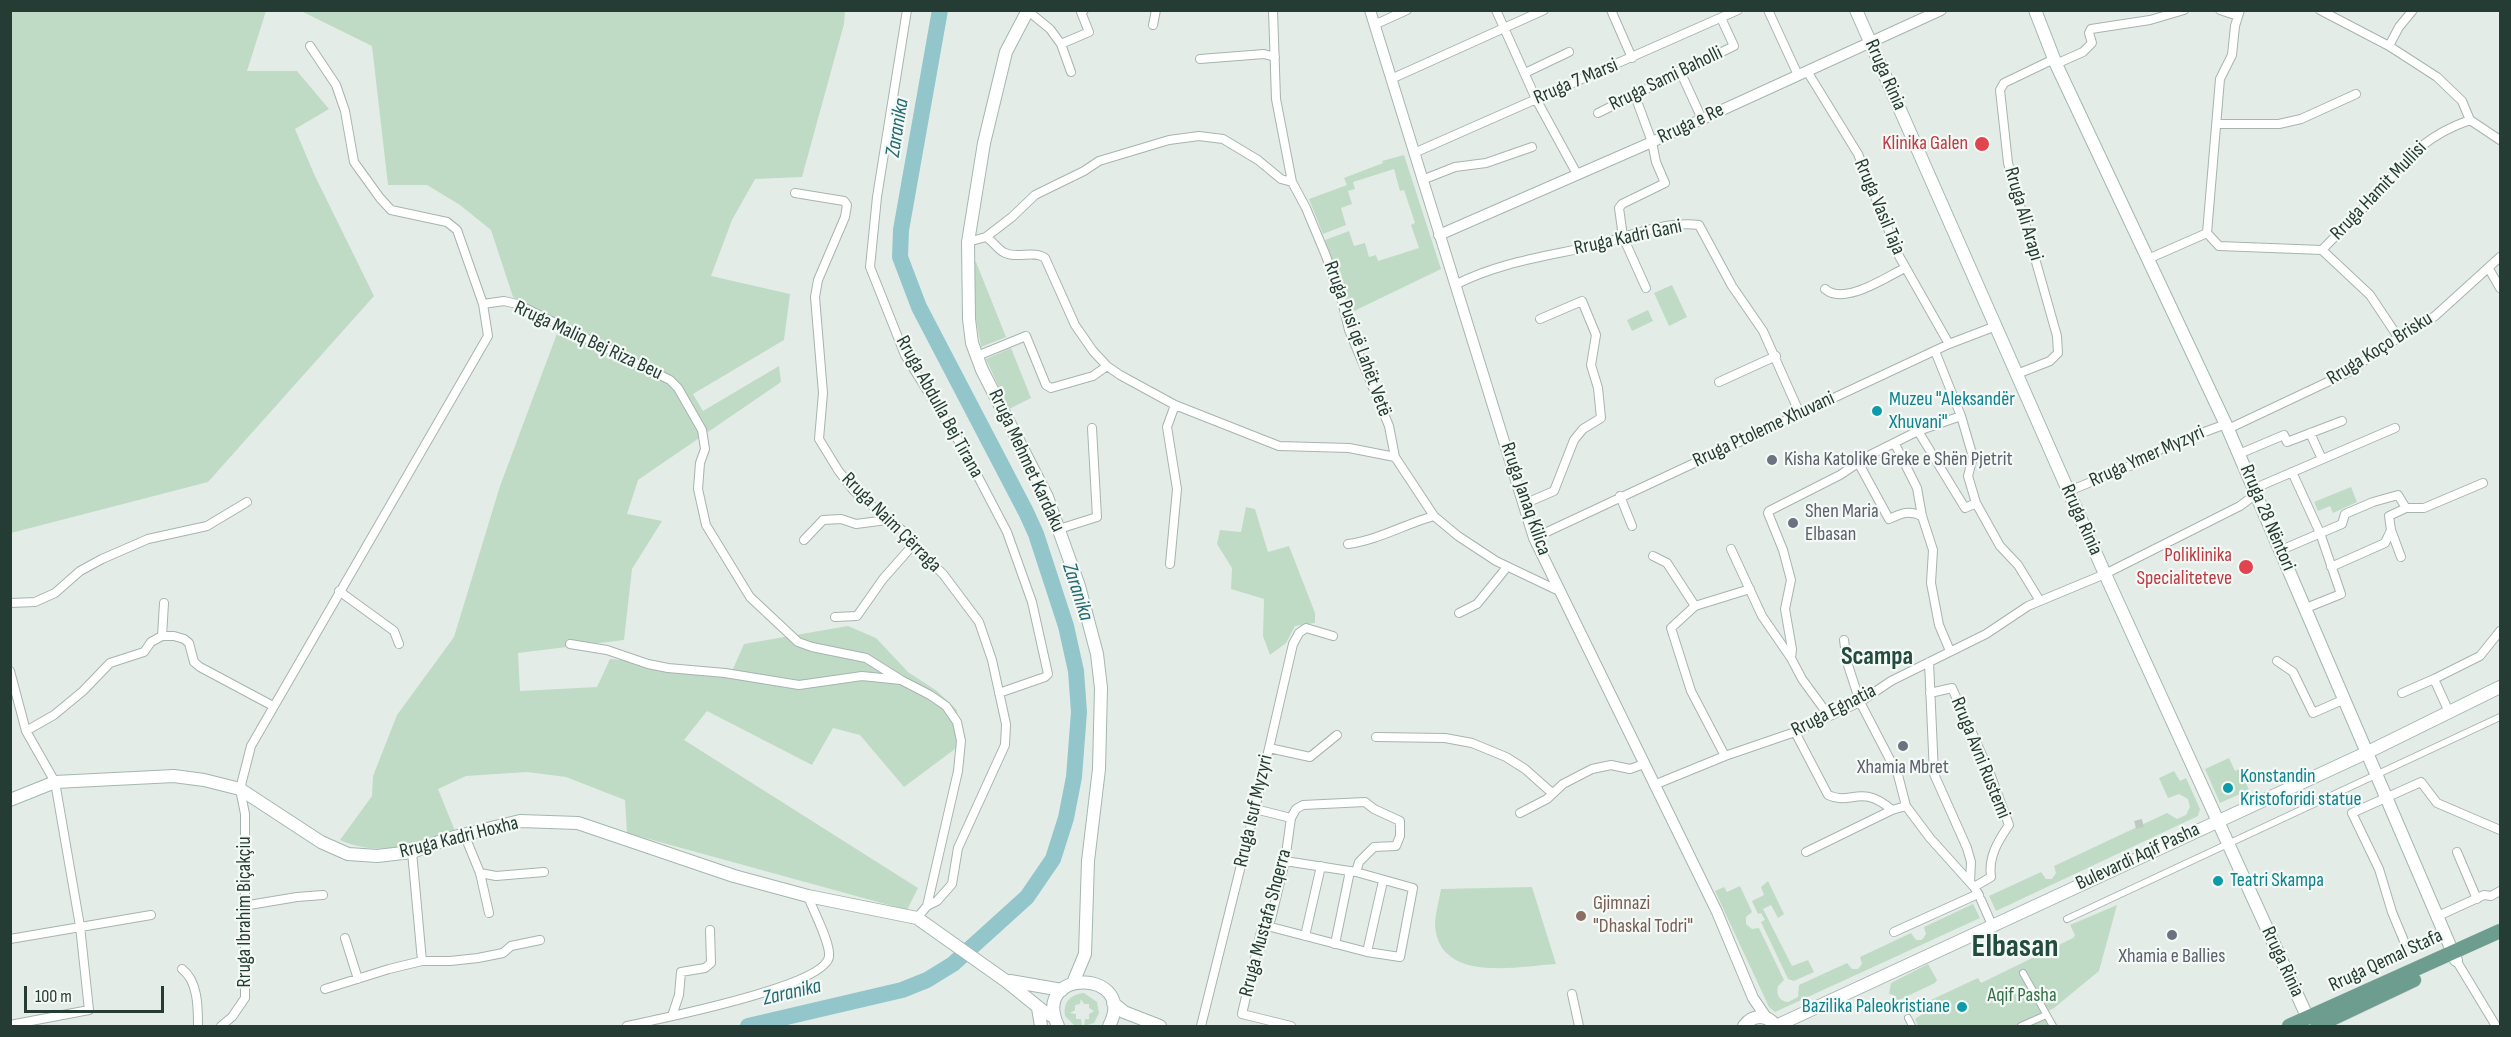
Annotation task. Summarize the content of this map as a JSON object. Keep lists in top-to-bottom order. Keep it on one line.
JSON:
{"streets":{"main road":["Rruga Rinia","Rruga Mehmet Kardaku","Rruga 28 Nëntori","Rruga Kadri Hoxha","Bulevardi Aqif Pasha","Rruga Qemal Stafa"],"street":["Rruga Sami Baholli","Rruga 7 Marsi","Rruga e Re","Rruga Hamit Mullisi","Rruga Vasil Taja","Rruga Ali Arapi","Rruga Kadri Gani","Rruga Pusi që Lahët Vetë","Rruga Maliq Bej Riza Beu","Rruga Koço Brisku","Rruga Abdulla Bej Tirana","Rruga Ptoleme Xhuvani","Rruga Ymer Myzyri","Rruga Janaq Kilica","Rruga Naim Çërraga","Rruga Egnatia","Rruga Avni Rustemi","Rruga Isuf Myzyri","Rruga Ibrahim Biçakçiu","Rruga Mustafa Shqerra"]},"crossings":[["Rruga Rinia","Rruga e Re"],["Rruga Rinia","Rruga Ali Arapi"],["Rruga Rinia","Rruga Ptoleme Xhuvani"],["Rruga Rinia","Rruga Ymer Myzyri"],["Rruga Rinia","Rruga Egnatia"],["Rruga Rinia","Bulevardi Aqif Pasha"],["Rruga Rinia","Rruga Qemal Stafa"],["Rruga Sami Baholli","Rruga 7 Marsi"],["Rruga 7 Marsi","Rruga Janaq Kilica"],["Rruga e Re","Rruga Vasil Taja"],["Rruga e Re","Rruga Janaq Kilica"],["Rruga Vasil Taja","Rruga Ptoleme Xhuvani"],["Rruga Ali Arapi","Rruga 28 Nëntori"],["Rruga Kadri Gani","Rruga Ptoleme Xhuvani"],["Rruga Kadri Gani","Rruga Janaq Kilica"],["Rruga Pusi që Lahët Vetë","Rruga Janaq Kilica"],["Rruga Koço Brisku","Rruga Ymer Myzyri"],["Rruga Koço Brisku","Rruga 28 Nëntori"],["Rruga Abdulla Bej Tirana","Rruga Naim Çërraga"],["Rruga Ptoleme Xhuvani","Rruga Janaq Kilica"],["Rruga Ymer Myzyri","Rruga 28 Nëntori"],["Rruga Mehmet Kardaku","Rruga Kadri Hoxha"],["Rruga Janaq Kilica","Rruga Egnatia"],["Rruga Janaq Kilica","Bulevardi Aqif Pasha"],["Rruga 28 Nëntori","Rruga Egnatia"],["Rruga 28 Nëntori","Bulevardi Aqif Pasha"],["Rruga 28 Nëntori","Rruga Qemal Stafa"],["Rruga Kadri Hoxha","Rruga Ibrahim Biçakçiu"]],"districts":["Scampa","Elbasan"],"water":["Zaranika"],"parks":["Aqif Pasha"],"places":["Klinika Galen","Muzeu \"Aleksandër Xhuvani\"","Kisha Katolike Greke e Shën Pjetrit","Shen Maria Elbasan","Poliklinika Specialiteteve","Xhamia Mbret","Konstandin Kristoforidi statue","Teatri Skampa","Gjimnazi \"Dhaskal Todri\"","Xhamia e Ballies","Bazilika Paleokristiane"],"scale_bar":"100 m"}
